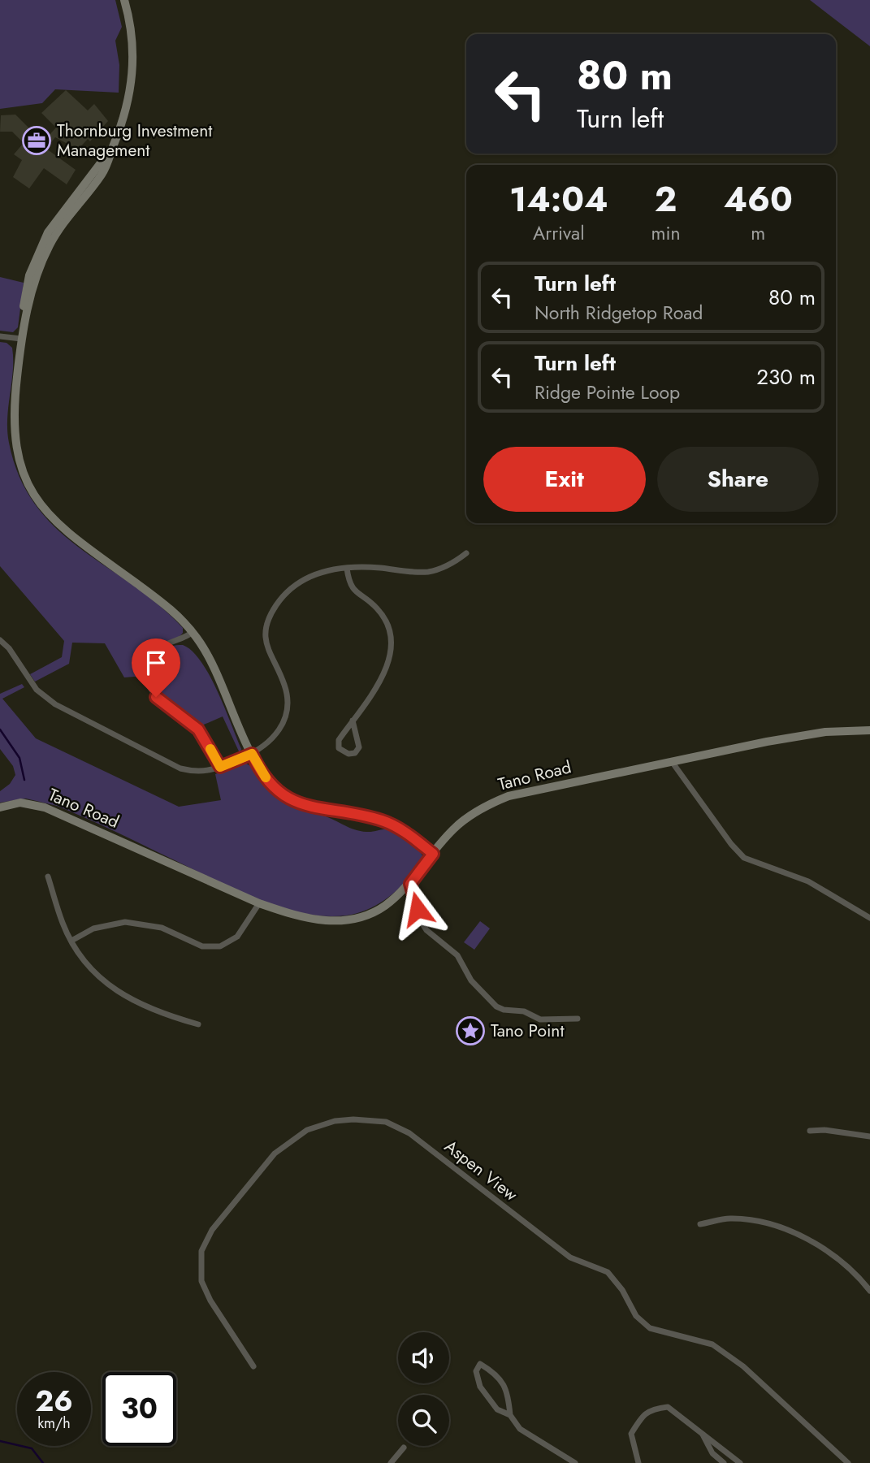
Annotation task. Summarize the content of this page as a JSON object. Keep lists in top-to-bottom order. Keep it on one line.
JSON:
{"streets":{"street":["Tano Road","Aspen View"]},"places":{"office":["Thornburg Investment Management"],"place":["Tano Point"]},"page":{"turn":["80 m","Turn left"],"eta":["14:04","Arrival","2","min","460","m"],"list":[{"name":"Turn left","note":"North Ridgetop Road","value":"80 m"},{"name":"Turn left","note":"Ridge Pointe Loop","value":"230 m"}],"buttons":["Exit","Share"],"speed":"26 km/h","limit":"30"}}
